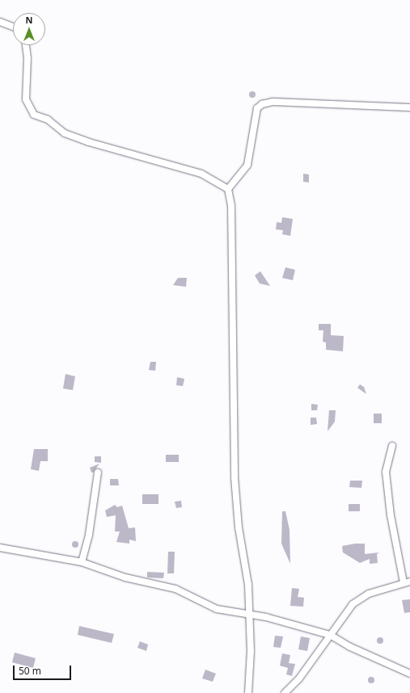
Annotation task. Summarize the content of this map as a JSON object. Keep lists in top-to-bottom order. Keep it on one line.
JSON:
{"scale_bar":"50 m","north":"top"}
